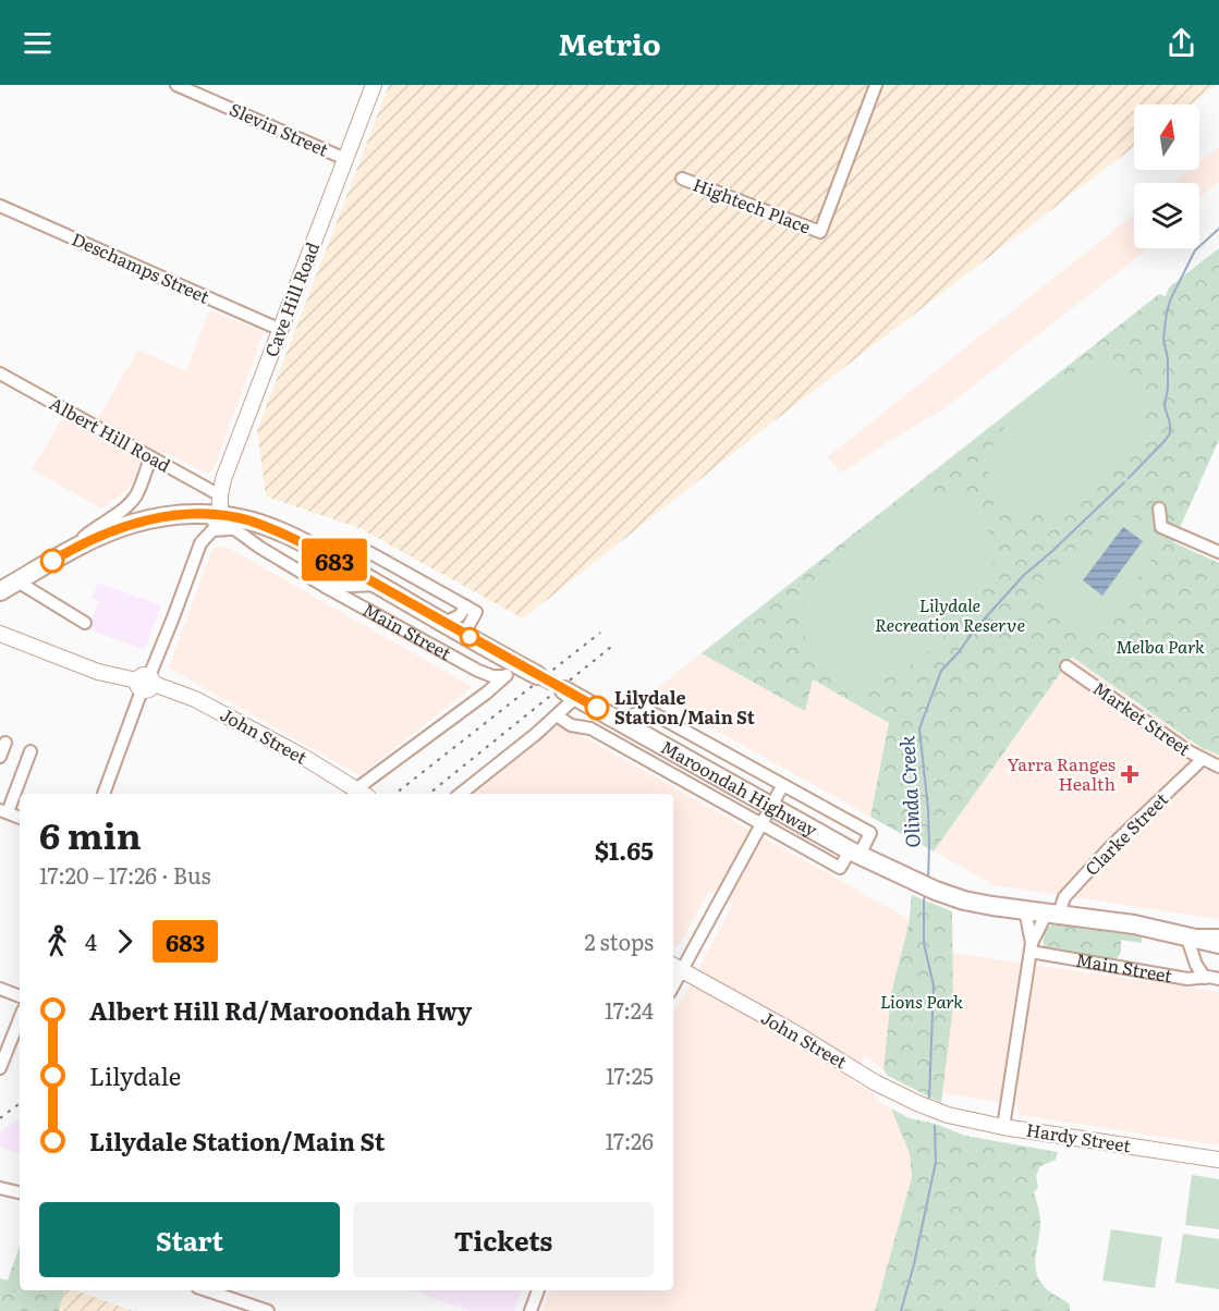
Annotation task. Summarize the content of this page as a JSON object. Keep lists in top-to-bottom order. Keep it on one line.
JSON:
{"streets":{"highway":["Maroondah Highway"],"main road":["Cave Hill Road","John Street","Hardy Street"],"street":["Slevin Street","Hightech Place","Deschamps Street","Albert Hill Road","Main Street","Market Street","Clarke Street"]},"crossings":[["Slevin Street","Cave Hill Road"],["Deschamps Street","Cave Hill Road"],["Cave Hill Road","Albert Hill Road"],["Cave Hill Road","Main Street"],["Main Street","Clarke Street"],["Market Street","Clarke Street"],["John Street","Hardy Street"],["Maroondah Highway","Clarke Street"],["Clarke Street","Hardy Street"]],"water":["Olinda Creek"],"parks":["Lilydale Recreation Reserve","Melba Park","Lions Park"],"places":{"other":["Lilydale Station/Main St"],"health":["Yarra Ranges Health"]},"lines":["bus line 683"],"north":"top","page":{"header":"Metrio","on_map":"683","heading":["6 min","17:20 – 17:26 · Bus","$1.65"],"legs":["4","683","2 stops"],"list":[{"name":"Albert Hill Rd/Maroondah Hwy","value":"17:24"},{"name":"Lilydale","value":"17:25"},{"name":"Lilydale Station/Main St","value":"17:26"}],"buttons":["Start","Tickets"]}}
